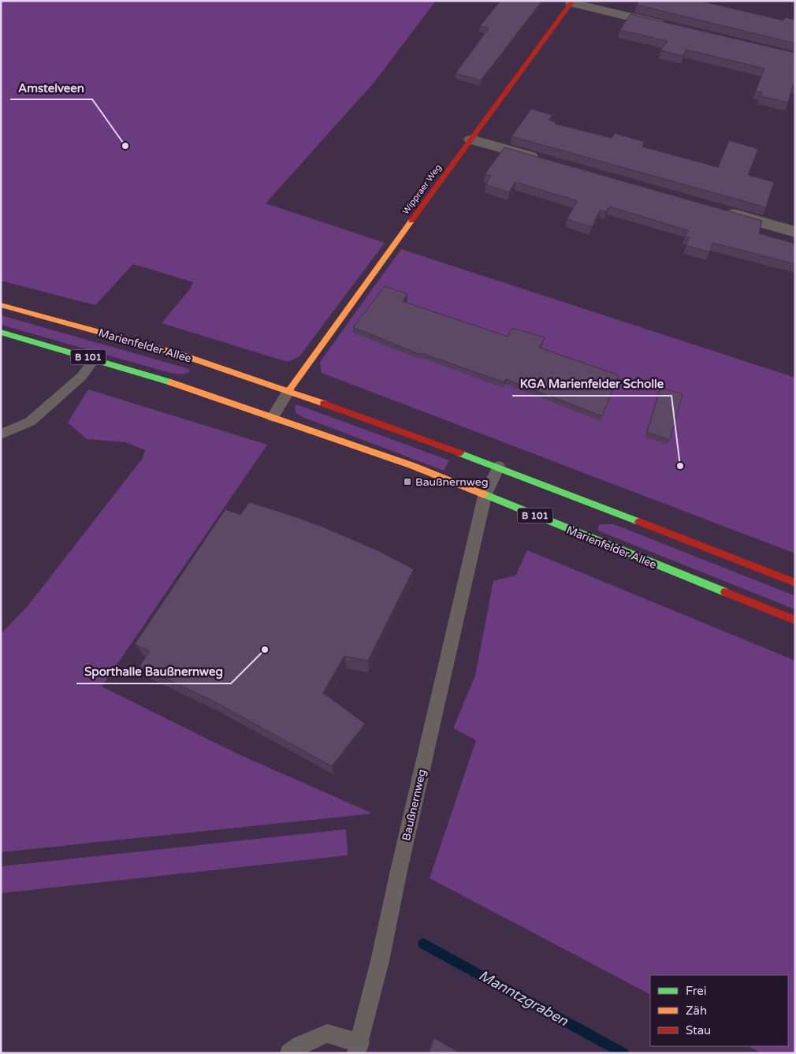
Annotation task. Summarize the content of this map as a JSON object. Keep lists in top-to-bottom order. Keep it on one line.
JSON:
{"streets":{"main road":["Wippraer Weg","Marienfelder Allee","B 101"],"lane":["Baußnernweg"]},"crossings":[["Wippraer Weg","Marienfelder Allee"],["Marienfelder Allee","Baußnernweg"]],"water":["Manntzgraben"],"places":{"other":["Amstelveen","KGA Marienfelder Scholle","Sporthalle Baußnernweg"],"transit":["Baußnernweg"]},"legend":["Frei","Zäh","Stau"]}
